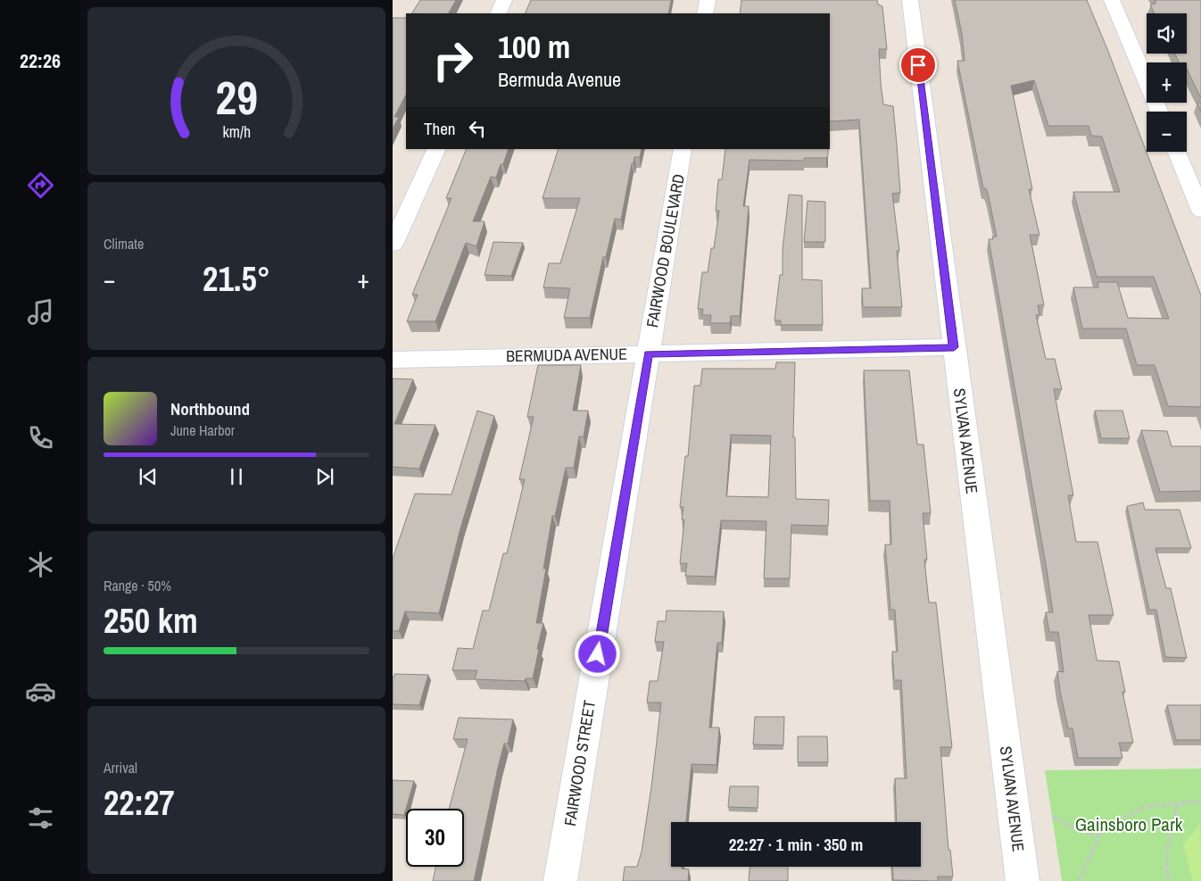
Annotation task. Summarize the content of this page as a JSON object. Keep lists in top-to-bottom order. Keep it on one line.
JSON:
{"streets":{"street":["FAIRWOOD BOULEVARD","BERMUDA AVENUE","SYLVAN AVENUE","FAIRWOOD STREET"]},"crossings":[["FAIRWOOD BOULEVARD","BERMUDA AVENUE"],["FAIRWOOD BOULEVARD","FAIRWOOD STREET"],["BERMUDA AVENUE","SYLVAN AVENUE"],["BERMUDA AVENUE","FAIRWOOD STREET"]],"parks":["Gainsboro Park"],"page":{"tabs":"22:26","map_buttons":["+","−"],"turn":["100 m","Bermuda Avenue"],"then":"Then","tile":["Climate",["Range · 50%","250 km"],["Arrival","22:27"]],"heat":["−","21.5°","+"],"song":["Northbound","June Harbor"],"limit":"30","trip":"22:27 · 1 min · 350 m","gauge":["29","km/h"]}}
